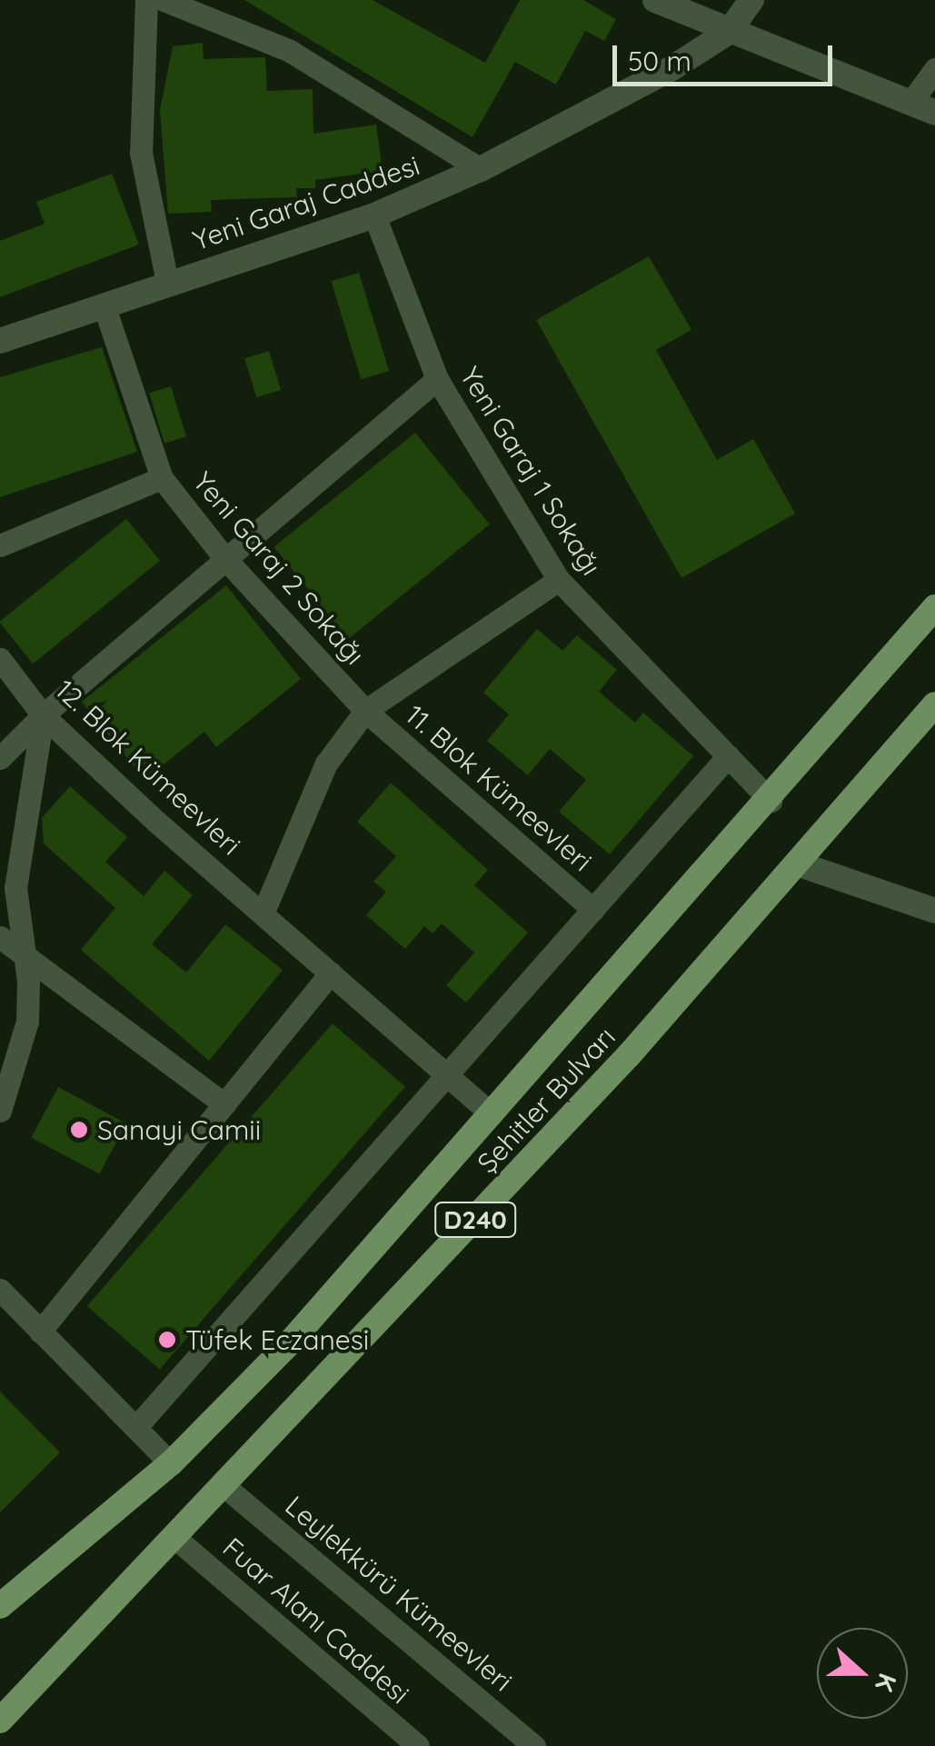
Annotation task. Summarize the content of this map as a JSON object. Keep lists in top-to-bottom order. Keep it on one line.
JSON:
{"streets":{"main road":["Şehitler Bulvarı","D240"],"street":["Yeni Garaj Caddesi","Yeni Garaj 1 Sokağı","Yeni Garaj 2 Sokağı","12. Blok Kümeevleri","11. Blok Kümeevleri","Leylekkürü Kümeevleri","Fuar Alanı Caddesi"]},"crossings":[["Yeni Garaj Caddesi","Yeni Garaj 1 Sokağı"],["Yeni Garaj Caddesi","Yeni Garaj 2 Sokağı"],["Yeni Garaj 1 Sokağı","11. Blok Kümeevleri"],["Yeni Garaj 1 Sokağı","Şehitler Bulvarı"],["Yeni Garaj 2 Sokağı","11. Blok Kümeevleri"],["12. Blok Kümeevleri","11. Blok Kümeevleri"],["12. Blok Kümeevleri","Şehitler Bulvarı"],["Şehitler Bulvarı","Leylekkürü Kümeevleri"],["Şehitler Bulvarı","Fuar Alanı Caddesi"]],"places":["Sanayi Camii","Tüfek Eczanesi"],"scale_bar":"50 m","north":"right"}
